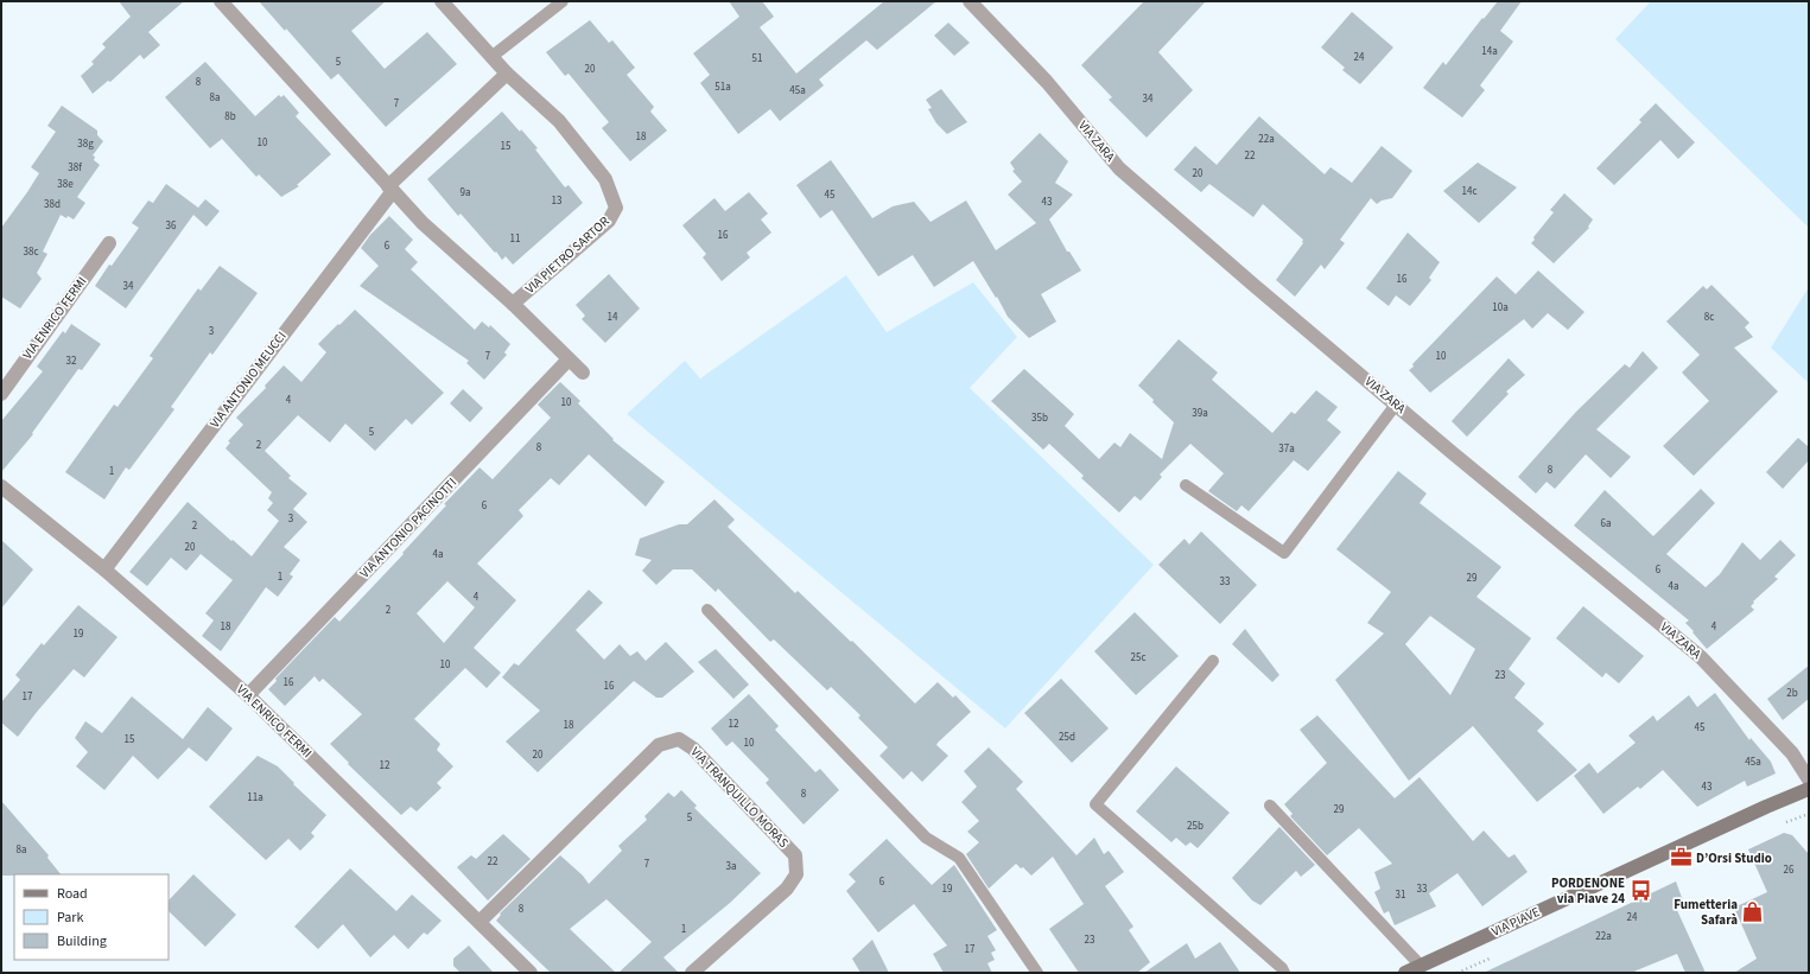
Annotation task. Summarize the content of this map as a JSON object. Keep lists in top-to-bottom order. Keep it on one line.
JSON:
{"streets":{"street":["VIA ZARA","VIA PIETRO SARTOR","VIA ENRICO FERMI","VIA ANTONIO MEUCCI","VIA ANTONIO PACINOTTI","VIA TRANQUILLO MORAS","VIA PIAVE"]},"crossings":[["VIA PIETRO SARTOR","VIA ANTONIO MEUCCI"],["VIA PIETRO SARTOR","VIA ANTONIO PACINOTTI"],["VIA ENRICO FERMI","VIA ANTONIO MEUCCI"],["VIA ENRICO FERMI","VIA ANTONIO PACINOTTI"],["VIA ENRICO FERMI","VIA TRANQUILLO MORAS"]],"places":{"office":["D’Orsi Studio"],"bus stop":["PORDENONE via Piave 24"],"shop":["Fumetteria Safarà"]},"house_numbers":["14a","24","51","5","20","8","51a","45a","8a","34","7","8b","18","22a","10","38g","15","22","38f","20","38e","14c","9a","45","13","43","38d","36","16","11","6","38c","16","34","10a","14","8c","3","7","10","32","4","10","39a","35b","5","2","8","37a","8","1","6","3","6a","2","20","4a","6","1","29","33","4a","4","2","18","4","19","25c","10","23","16","16","2b","17","12","18","45","25d","15","10","20","45a","12","43","8","11a","29","5","25b","8a","22","7","3a","26","6","19","33","31","8","24","1","22a","23","17"],"legend":["Road","Park","Building"]}
